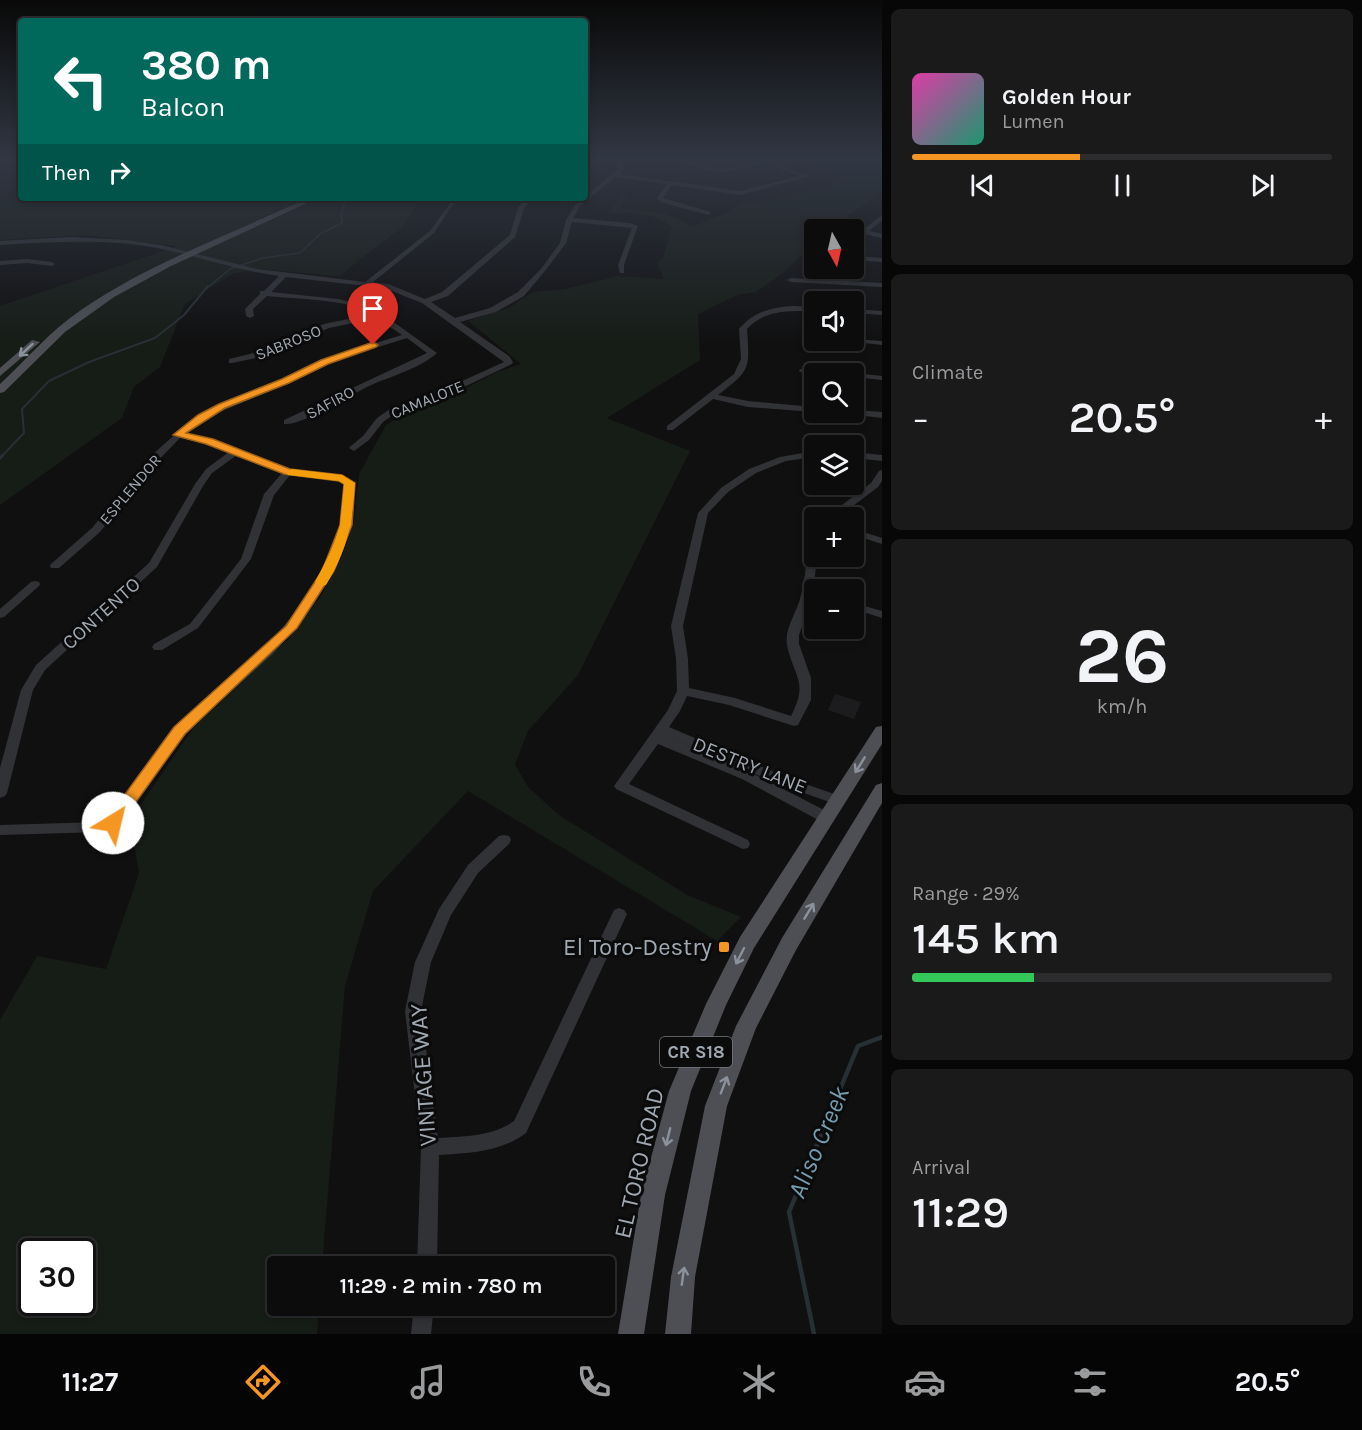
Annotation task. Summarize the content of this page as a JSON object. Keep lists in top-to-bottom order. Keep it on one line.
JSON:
{"streets":{"main road":["CR S18","EL TORO ROAD"],"street":["SABROSO","CAMALOTE","SAFIRO","ESPLENDOR","CONTENTO","DESTRY LANE","VINTAGE WAY"]},"crossings":[["SABROSO","SAFIRO"],["SAFIRO","ESPLENDOR"],["DESTRY LANE","EL TORO ROAD"]],"water":["Aliso Creek"],"places":{"transit":["El Toro-Destry"]},"north":"bottom","page":{"turn":["380 m","Balcon"],"song":["Golden Hour","Lumen"],"then":"Then","map_buttons":["+","−"],"tile":["Climate",["26","km/h"],["Range · 29%","145 km"],["Arrival","11:29"]],"heat":["−","20.5°","+"],"limit":"30","trip":"11:29 · 2 min · 780 m","tabs":["11:27","20.5°"]}}
